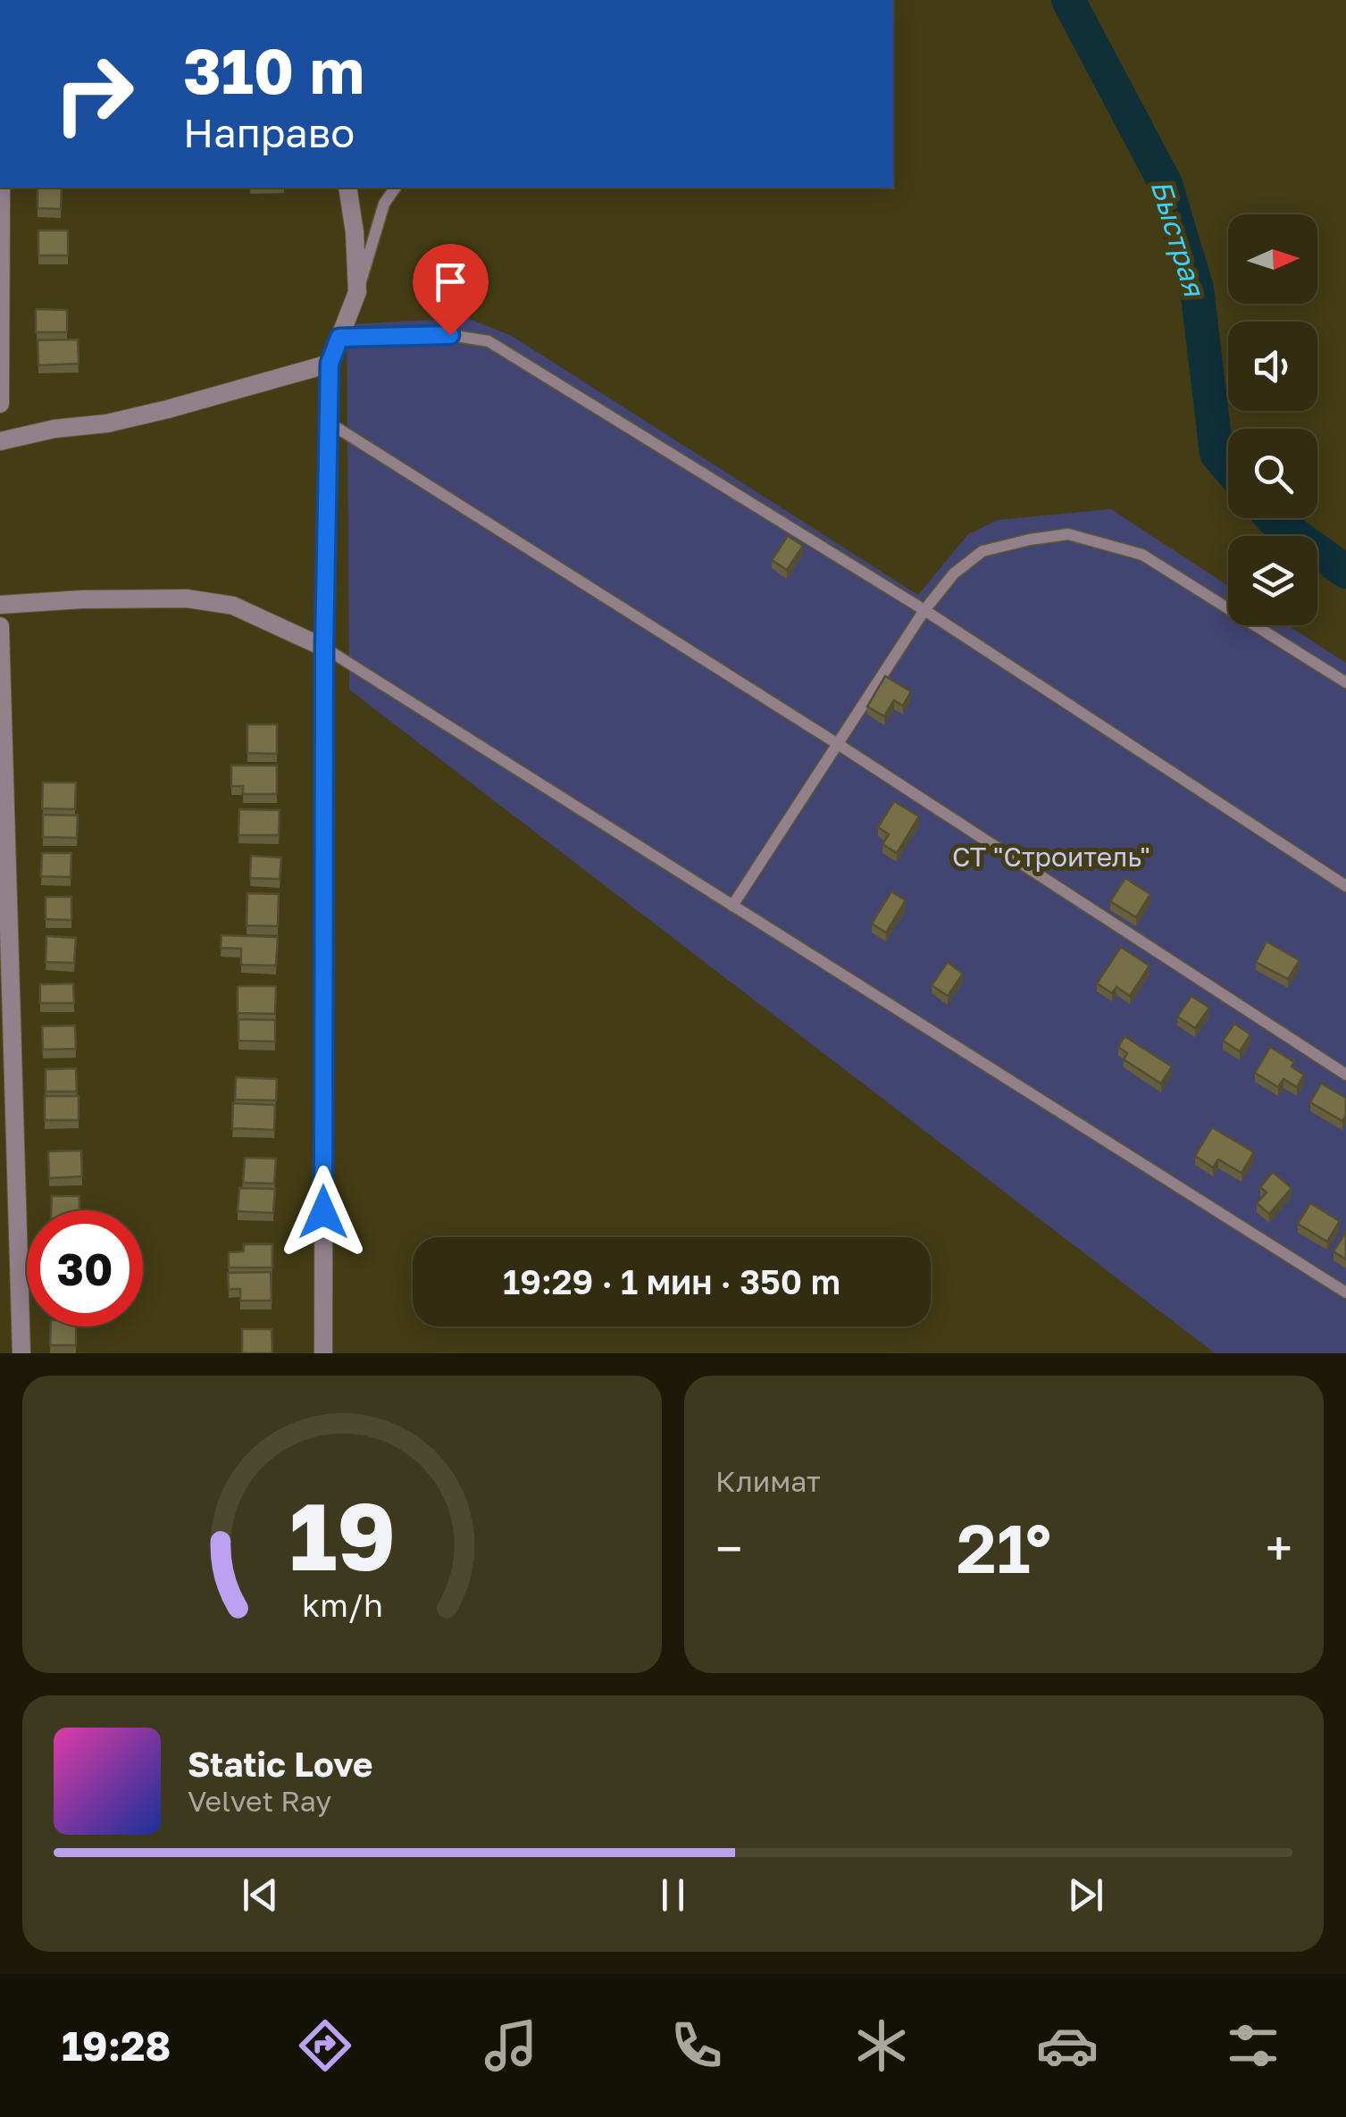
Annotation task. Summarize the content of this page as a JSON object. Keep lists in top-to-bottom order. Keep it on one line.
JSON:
{"water":["Быстрая"],"parks":["СТ \"Строитель\""],"north":"right","page":{"turn":["310 m","Направо"],"limit":"30","trip":"19:29 · 1 мин · 350 m","tile":"Климат","heat":["−","21°","+"],"song":["Static Love","Velvet Ray"],"tabs":"19:28","gauge":["19","km/h"]}}
